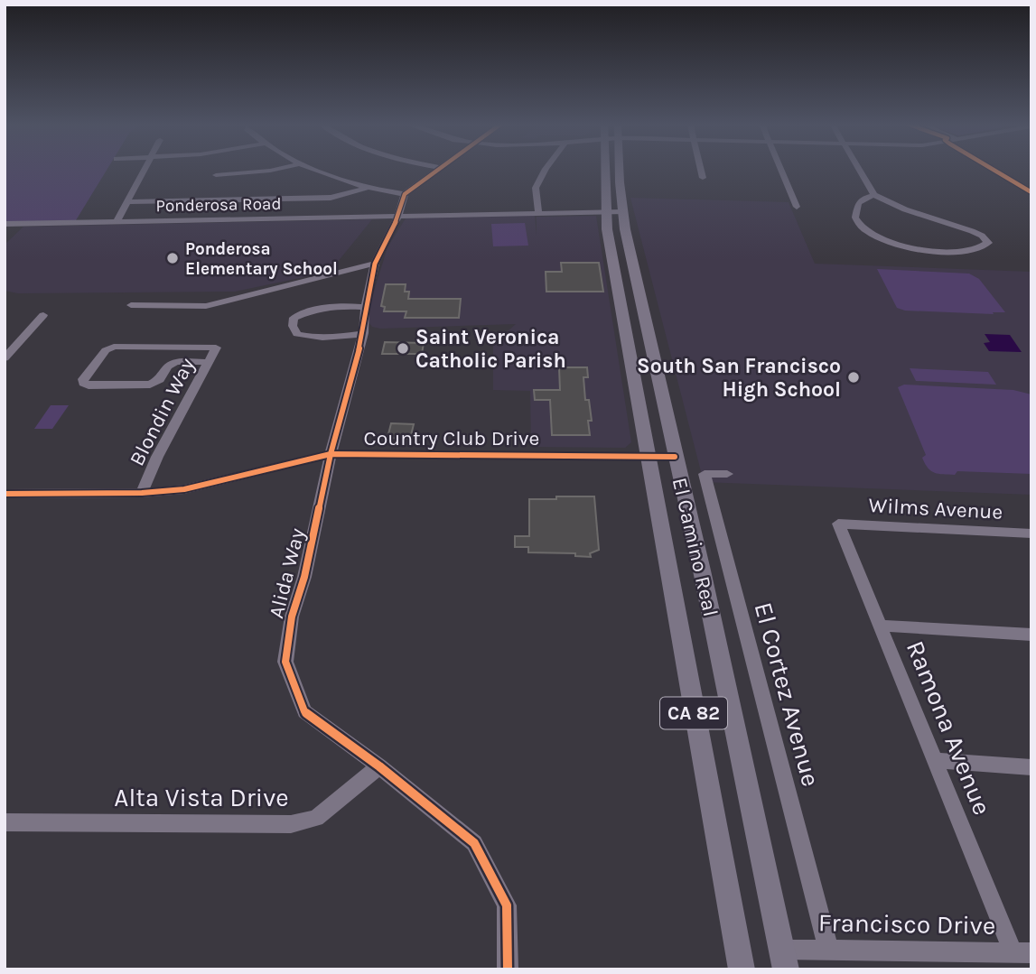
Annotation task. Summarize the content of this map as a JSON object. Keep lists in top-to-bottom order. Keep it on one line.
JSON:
{"streets":{"main road":["El Camino Real","CA 82"],"street":["Ponderosa Road","Blondin Way","Country Club Drive","Wilms Avenue","Alida Way","El Cortez Avenue","Ramona Avenue","Alta Vista Drive","Francisco Drive"]},"crossings":[["Ponderosa Road","El Camino Real"],["Ponderosa Road","Alida Way"],["Blondin Way","Country Club Drive"],["Country Club Drive","El Camino Real"],["Country Club Drive","Alida Way"],["Wilms Avenue","Ramona Avenue"],["El Camino Real","Francisco Drive"],["Alida Way","Alta Vista Drive"],["El Cortez Avenue","Francisco Drive"],["Ramona Avenue","Francisco Drive"]],"places":["Ponderosa Elementary School","Saint Veronica Catholic Parish","South San Francisco High School"]}
